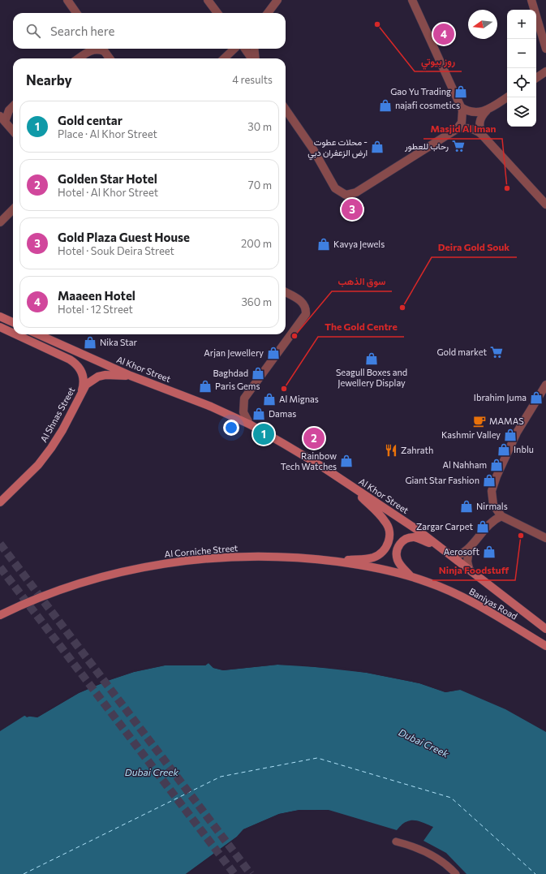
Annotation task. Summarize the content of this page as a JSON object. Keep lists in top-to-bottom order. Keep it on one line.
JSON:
{"streets":{"main road":["Al Khor Street","Al Shnas Street","Al Corniche Street","Baniyas Road"]},"crossings":[["Al Khor Street","Al Shnas Street"],["Al Corniche Street","Baniyas Road"]],"water":["Dubai Creek"],"places":{"other":["روز بيوتي","Masjid Al Iman","Deira Gold Souk","سوق الذهب","The Gold Centre","Ninja Foodstuff"],"shop":["Gao Yu Trading","najafi cosmetics","محلات عطوت - ارض الزعفران دبي","Kavya Jewels","Nika Star","Arjan Jewellery","Seagull Boxes and Jewellery Display","Baghdad","Paris Gems","Ibrahim Juma","Al Mignas","Damas","Kashmir Valley","Inblu","Rainbow Tech Watches","Al Nahham","Giant Star Fashion","Nirmals","Zargar Carpet","Aerosoft"],"supermarket":["رحاب للعطور","Gold market"],"cafe":["MAMAS"],"restaurant":["Zahrath"]},"north":"left","page":{"map_buttons":["+","−"],"search":"Search here","pins":["4","3","1","2"],"heading":["Nearby","4 results"],"list":[{"mark":"1","name":"Gold centar","note":"Place · Al Khor Street","value":"30 m"},{"mark":"2","name":"Golden Star Hotel","note":"Hotel · Al Khor Street","value":"70 m"},{"mark":"3","name":"Gold Plaza Guest House","note":"Hotel · Souk Deira Street","value":"200 m"},{"mark":"4","name":"Maaeen Hotel","note":"Hotel · 12 Street","value":"360 m"}]}}
